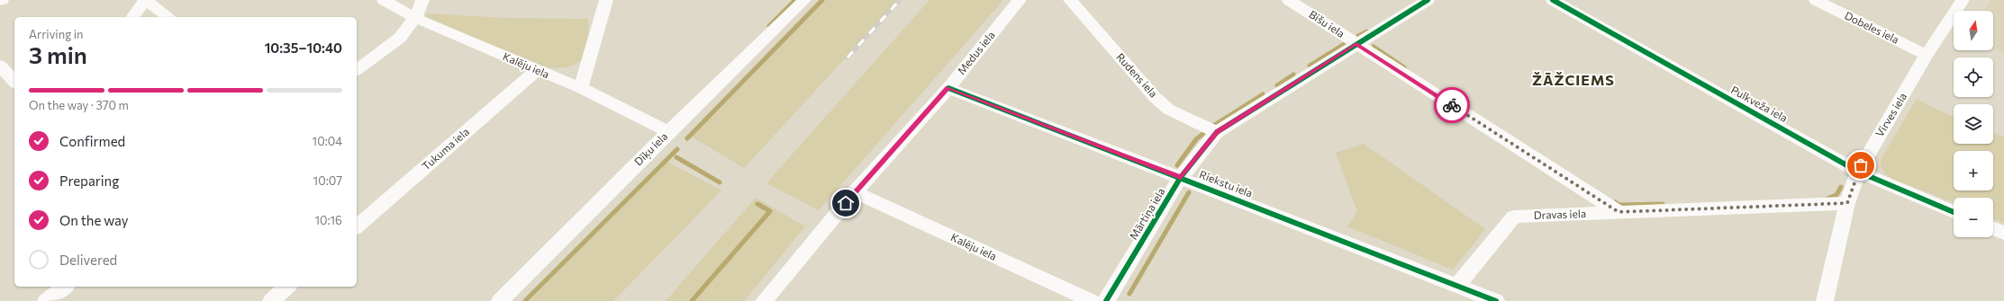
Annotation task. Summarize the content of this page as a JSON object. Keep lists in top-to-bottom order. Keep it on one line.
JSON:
{"streets":{"street":["Bišu iela","Dobeles iela","Medus iela","Kalēju iela","Rudens iela","Pulkveža iela","Virves iela","Tukuma iela","Dīķu iela","Riekstu iela","Mārtiņa iela","Dravas iela"]},"crossings":[["Bišu iela","Mārtiņa iela"],["Bišu iela","Dravas iela"],["Dobeles iela","Virves iela"],["Medus iela","Kalēju iela"],["Medus iela","Riekstu iela"],["Kalēju iela","Tukuma iela"],["Kalēju iela","Dīķu iela"],["Rudens iela","Mārtiņa iela"],["Pulkveža iela","Virves iela"],["Virves iela","Dravas iela"],["Riekstu iela","Mārtiņa iela"],["Riekstu iela","Dravas iela"]],"districts":["ŽĀŽCIEMS"],"north":"top","page":{"map_buttons":["+","−"],"heading":["3 min","Arriving in","10:35–10:40"],"bar":"On the way · 370 m","list":[["Confirmed","10:04"],["Preparing","10:07"],["On the way","10:16"],"Delivered"]}}
